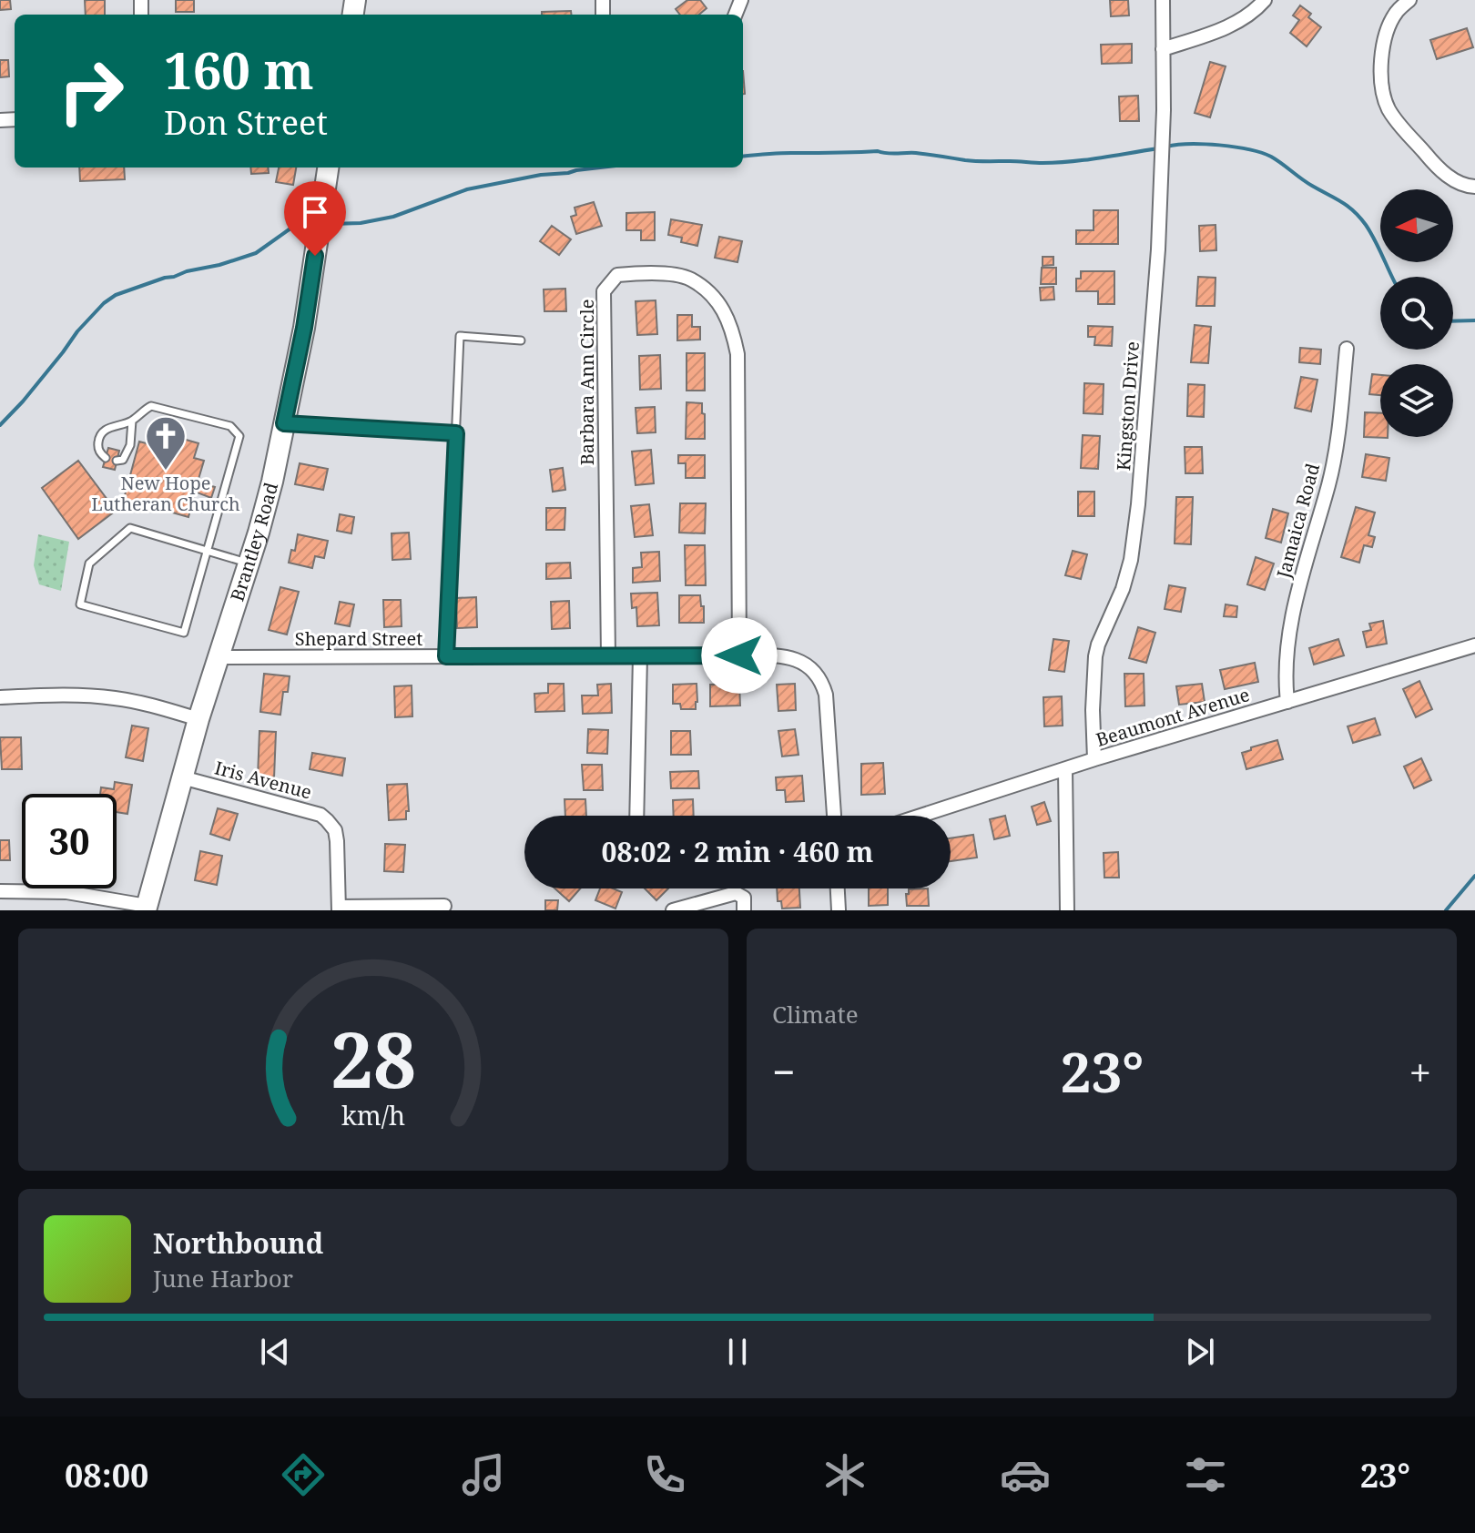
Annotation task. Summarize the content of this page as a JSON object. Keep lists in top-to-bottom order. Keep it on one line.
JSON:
{"streets":{"street":["Barbara Ann Circle","Kingston Drive","Jamaica Road","Brantley Road","Shepard Street","Beaumont Avenue","Iris Avenue"]},"crossings":[["Barbara Ann Circle","Shepard Street"],["Kingston Drive","Beaumont Avenue"],["Jamaica Road","Beaumont Avenue"],["Brantley Road","Shepard Street"],["Brantley Road","Iris Avenue"]],"places":{"church":["New Hope Lutheran Church"]},"north":"left","page":{"turn":["160 m","Don Street"],"limit":"30","trip":"08:02 · 2 min · 460 m","tile":"Climate","heat":["−","23°","+"],"song":["Northbound","June Harbor"],"tabs":["08:00","23°"],"gauge":["28","km/h"]}}
